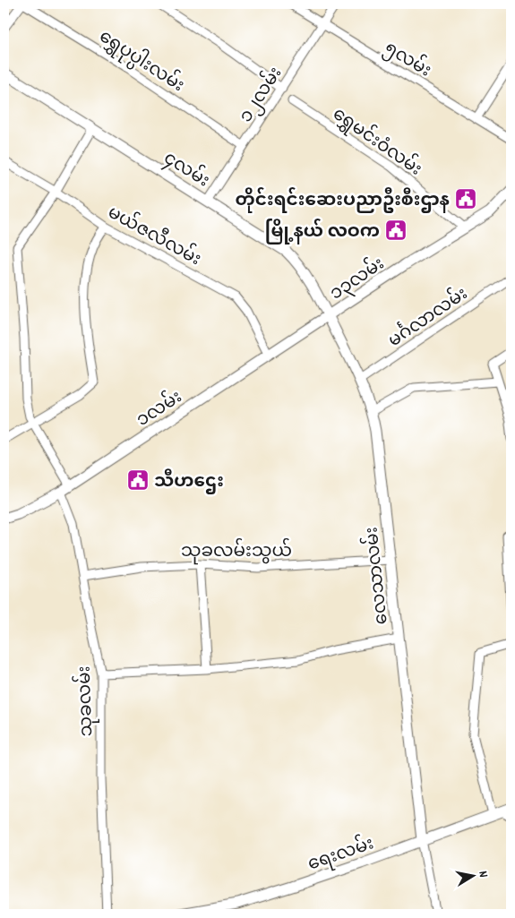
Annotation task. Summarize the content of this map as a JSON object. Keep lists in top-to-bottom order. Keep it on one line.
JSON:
{"streets":{"street":["၅လမ်း","ရွှေပုပ္ပါးလမ်း","၁၂လမ်း","ရွှေမင်းဝံလမ်း","၄လမ်း","မယ်ဇလီလမ်း","၁၃လမ်း","မင်္ဂလာလမ်း","၁လမ်း","သုခလမ်းသွယ်","လေသာလမ်း","သုခလမ်း","ရေးလမ်း"]},"crossings":[["၅လမ်း","၁၂လမ်း"],["ရွှေပုပ္ပါးလမ်း","၁၂လမ်း"],["၁၂လမ်း","၄လမ်း"],["ရွှေမင်းဝံလမ်း","၁၃လမ်း"],["၄လမ်း","၁၃လမ်း"],["၄လမ်း","၁လမ်း"],["၄လမ်း","လေသာလမ်း"],["မယ်ဇလီလမ်း","၁လမ်း"],["၁၃လမ်း","၁လမ်း"],["၁၃လမ်း","လေသာလမ်း"],["မင်္ဂလာလမ်း","လေသာလမ်း"],["၁လမ်း","လေသာလမ်း"],["၁လမ်း","သုခလမ်း"],["သုခလမ်းသွယ်","လေသာလမ်း"],["သုခလမ်းသွယ်","သုခလမ်း"],["လေသာလမ်း","ရေးလမ်း"]],"places":{"public building":["တိုင်းရင်းဆေးပညာဦးစီးဌာန","မြို့နယ် လဝက","သီဟဌေး"]},"north":"right"}
